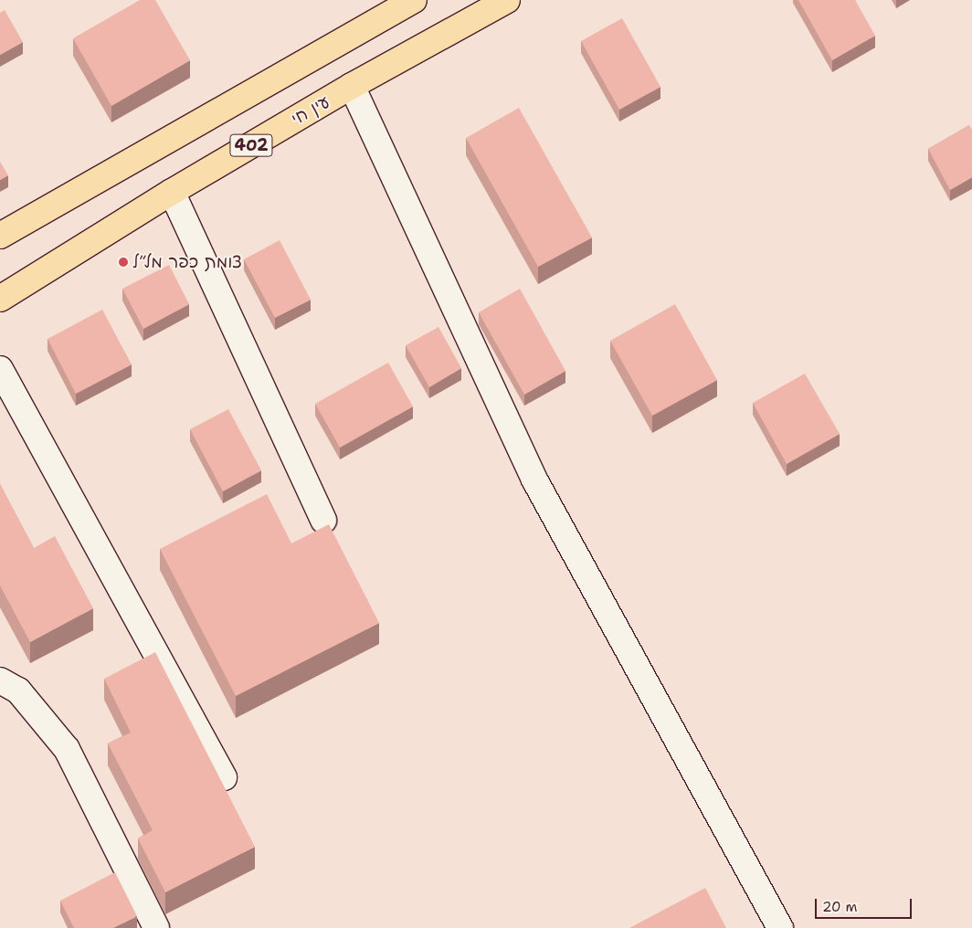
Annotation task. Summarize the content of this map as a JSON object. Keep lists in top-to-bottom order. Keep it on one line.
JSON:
{"streets":{"main road":["עין חי","402"]},"places":["צומת כפר מל״ל"],"scale_bar":"20 m"}
